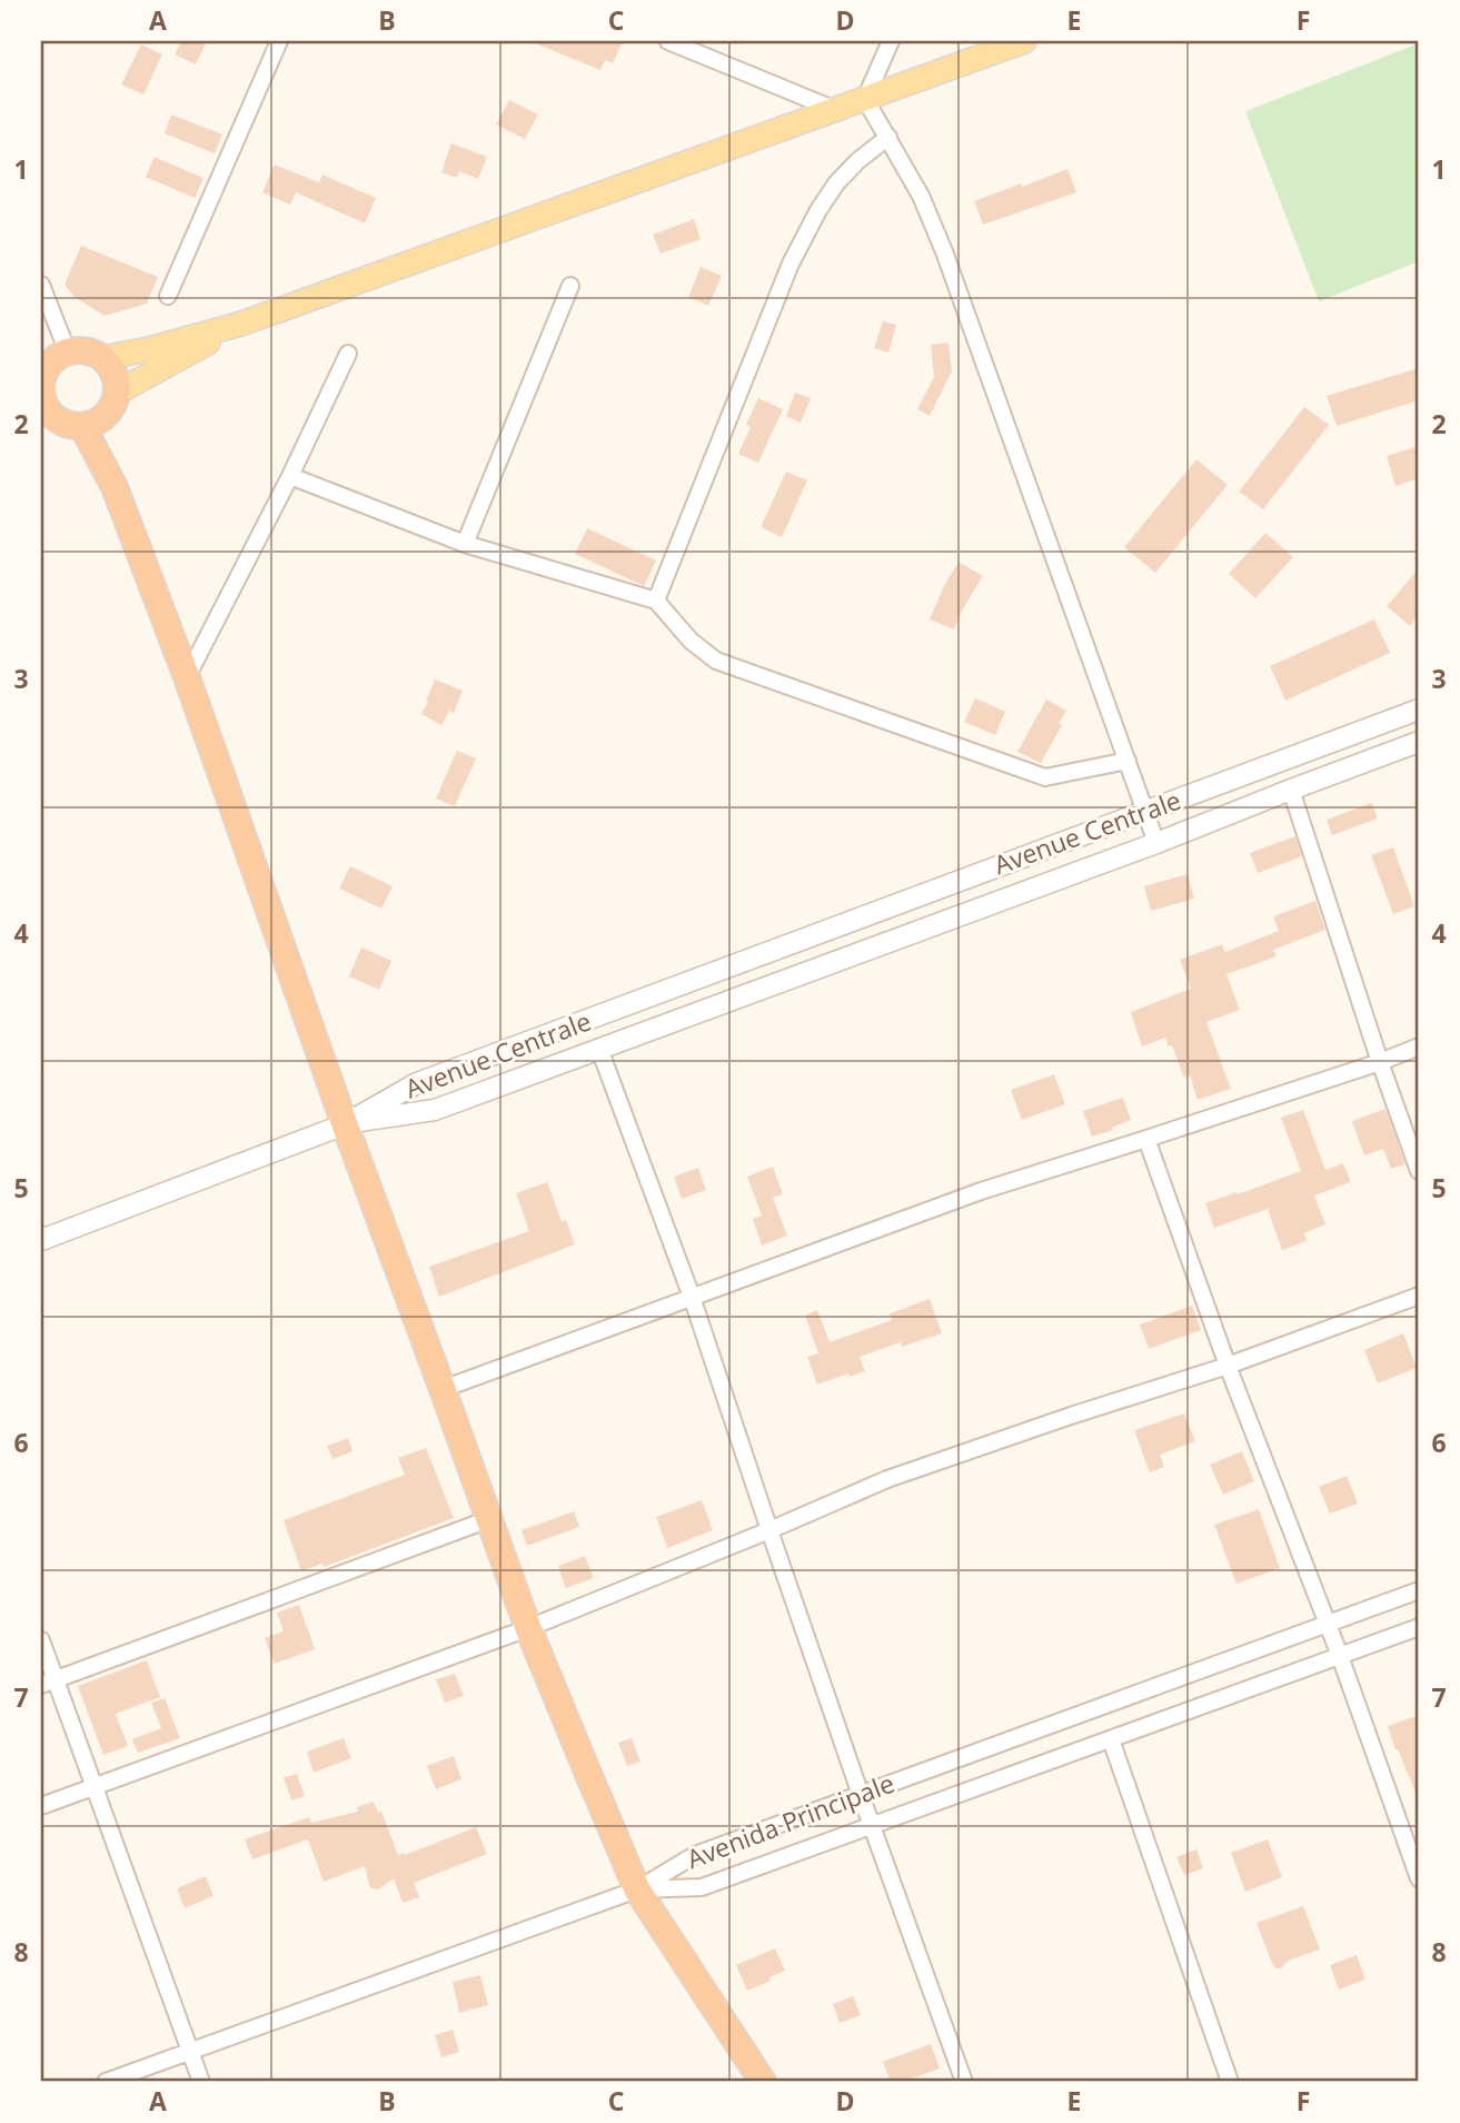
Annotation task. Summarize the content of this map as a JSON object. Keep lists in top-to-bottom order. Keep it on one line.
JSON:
{"streets":{"street":["Avenue Centrale","Avenida Principale"]},"grid":{"columns":["A","B","C","D","E","F"],"rows":["1","2","3","4","5","6","7","8"]}}
